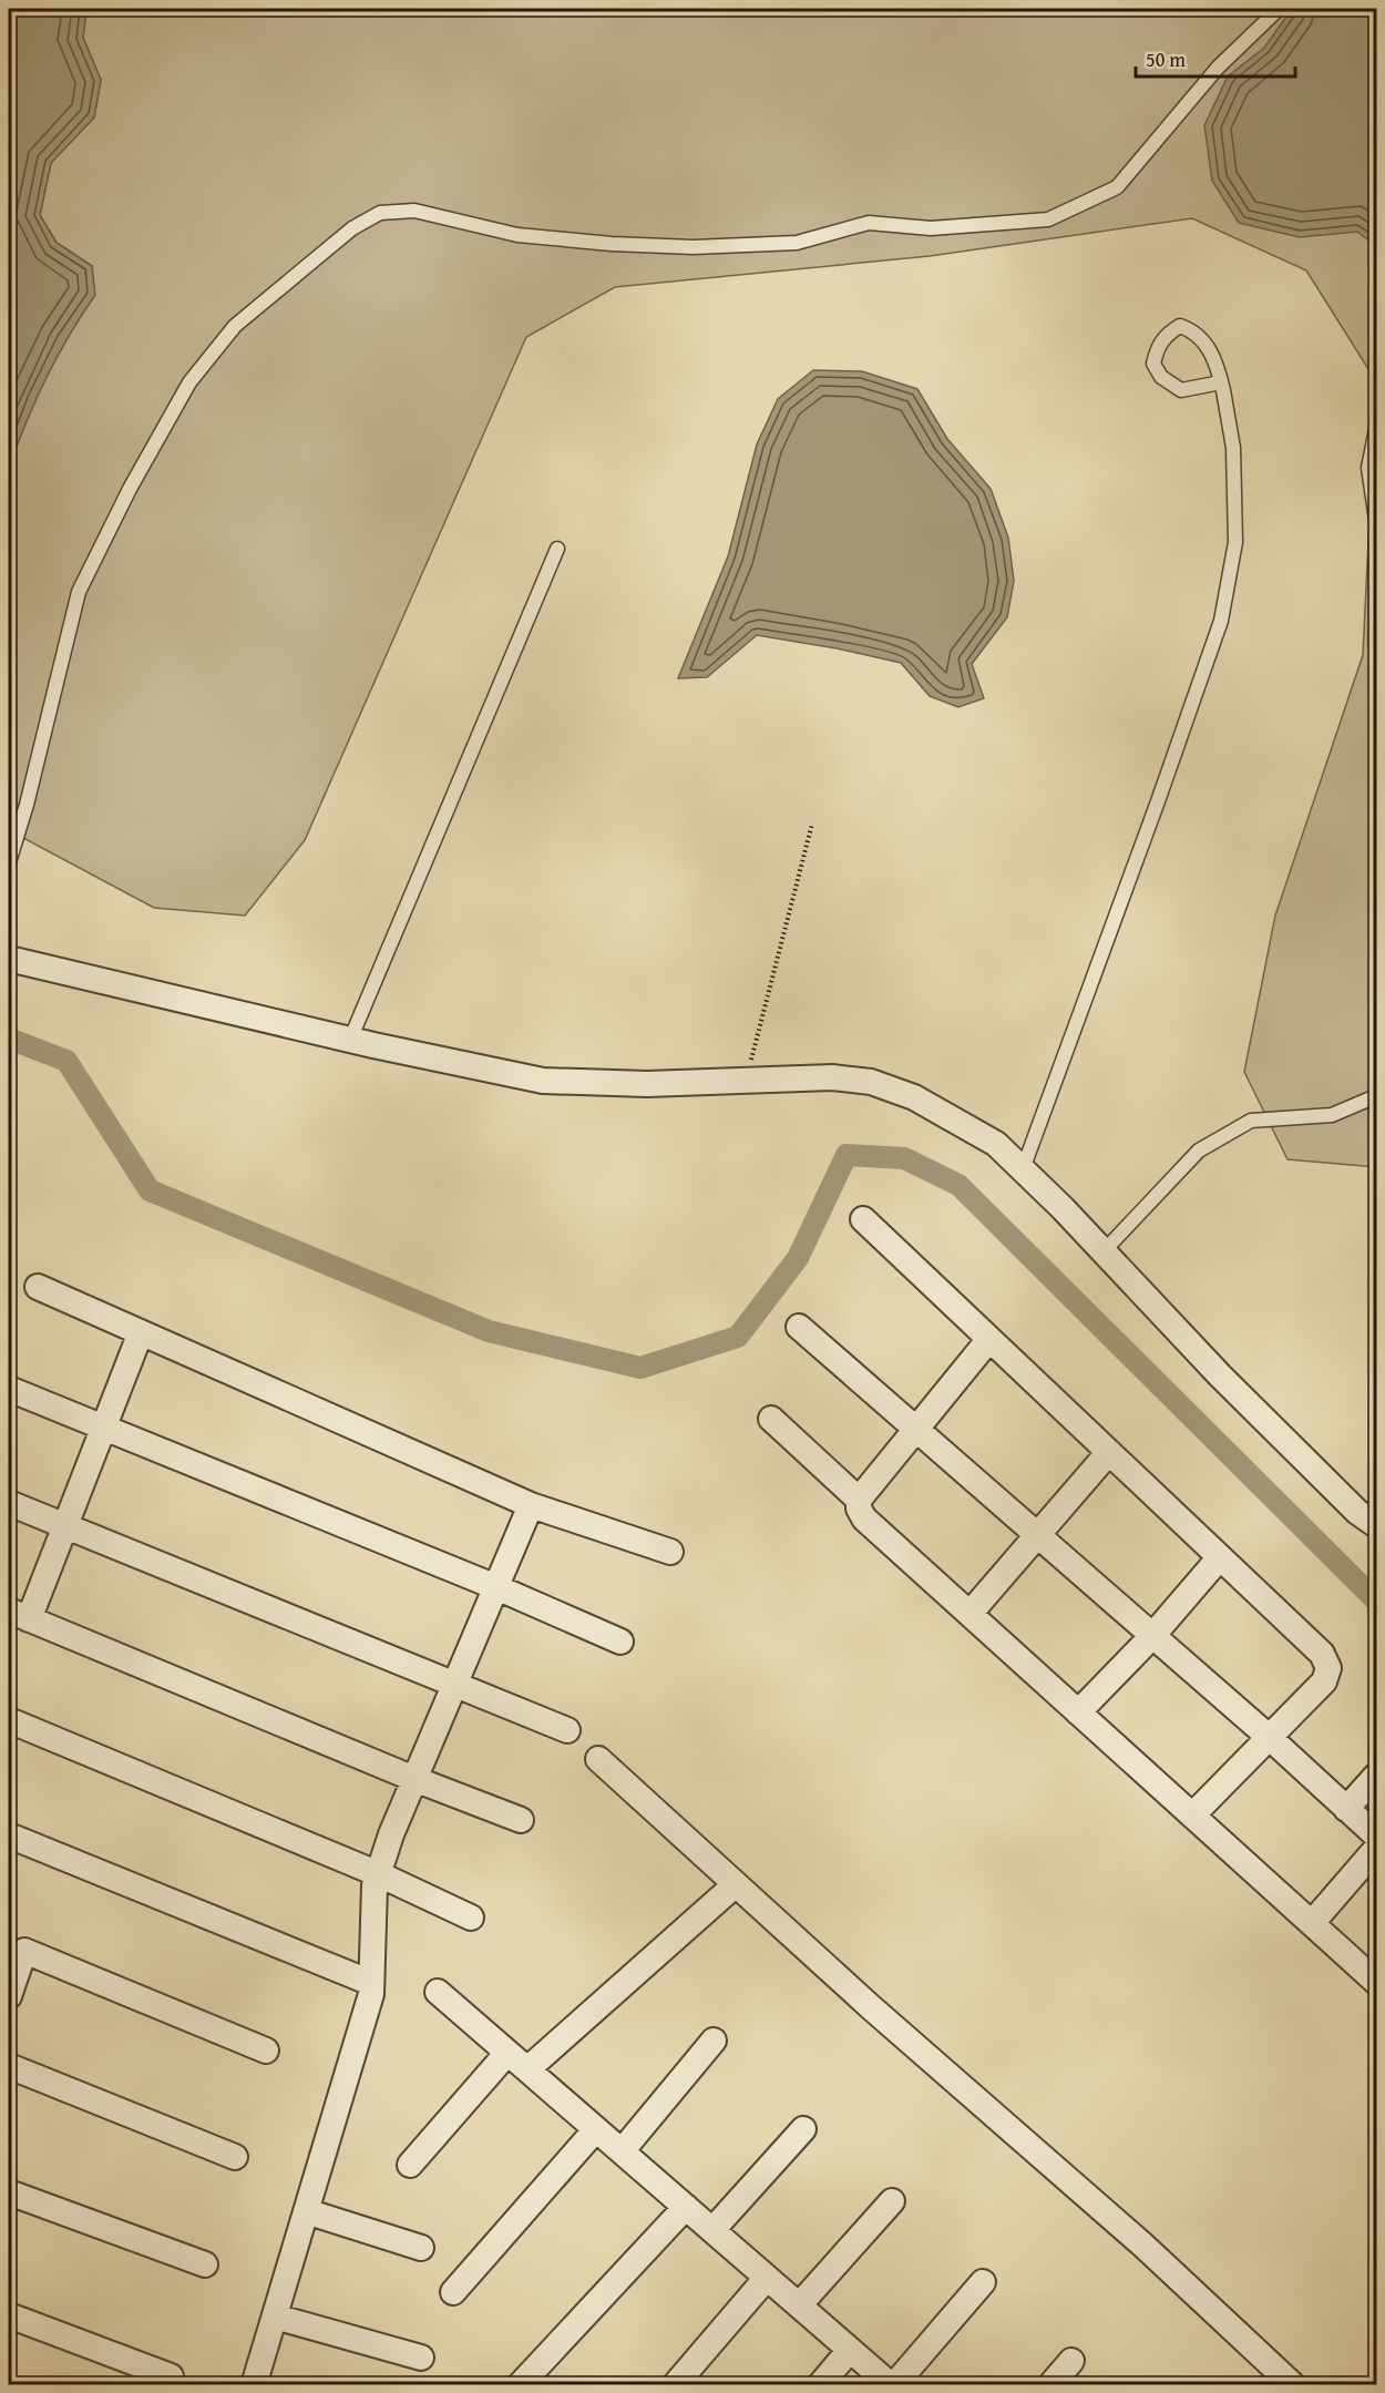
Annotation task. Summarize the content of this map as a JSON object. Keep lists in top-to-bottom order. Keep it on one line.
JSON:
{"scale_bar":"50 m"}
